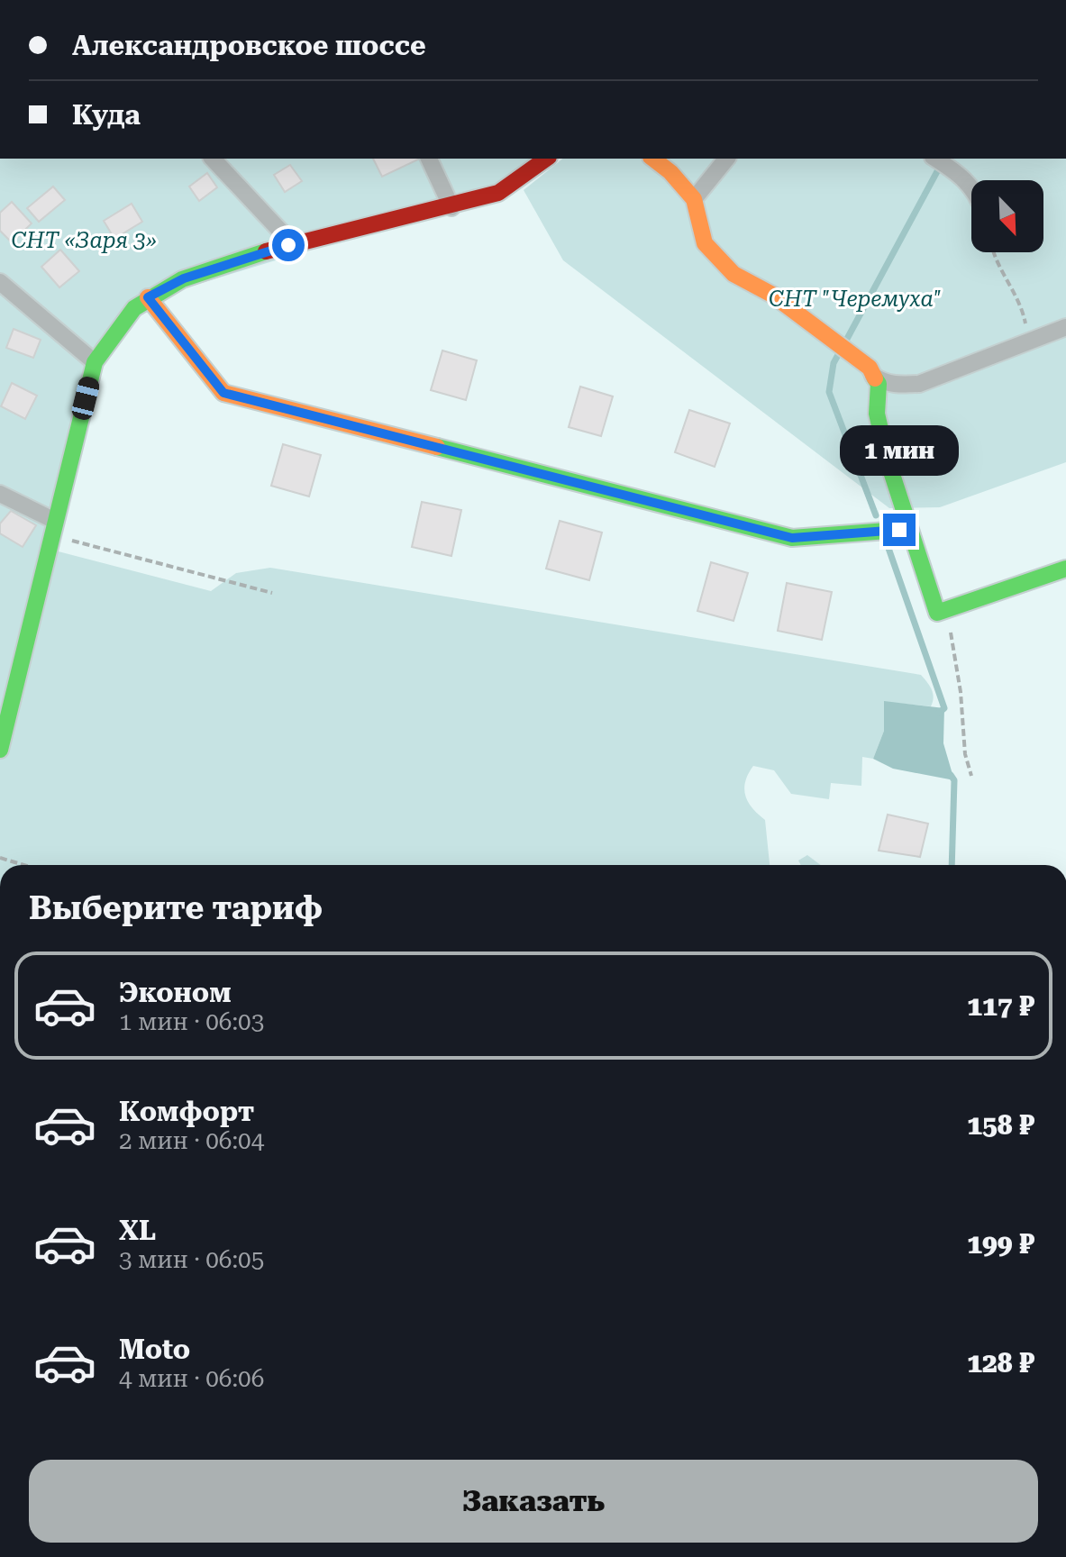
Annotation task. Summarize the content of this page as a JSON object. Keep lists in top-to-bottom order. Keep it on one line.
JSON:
{"parks":["СНТ «Заря 3»","СНТ \"Черемуха\""],"north":"bottom right","page":{"banner":["Александровское шоссе","Куда"],"bubble":"1 мин","heading":"Выберите тариф","list":[{"name":"Эконом","note":"1 мин · 06:03","value":"117 ₽"},{"name":"Комфорт","note":"2 мин · 06:04","value":"158 ₽"},{"name":"XL","note":"3 мин · 06:05","value":"199 ₽"},{"name":"Moto","note":"4 мин · 06:06","value":"128 ₽"}],"buttons":"Заказать"}}
